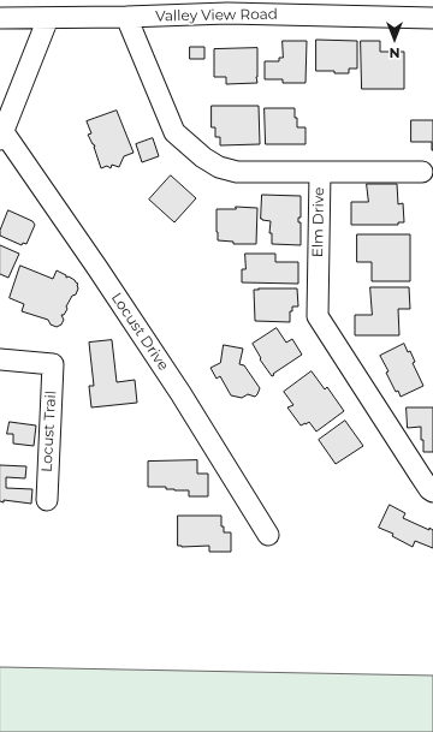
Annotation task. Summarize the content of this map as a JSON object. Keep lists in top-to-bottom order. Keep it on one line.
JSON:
{"streets":{"street":["Valley View Road","Elm Drive","Locust Drive","Locust Trail"]},"crossings":[["Valley View Road","Elm Drive"]],"north":"bottom"}
